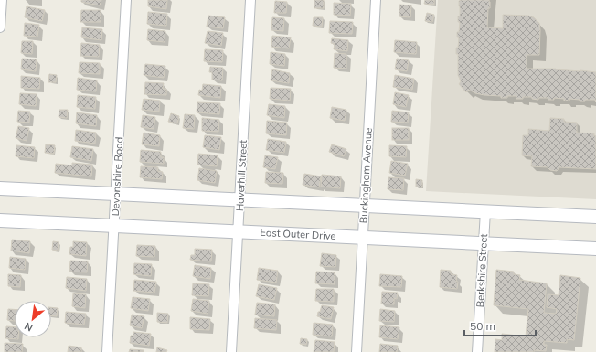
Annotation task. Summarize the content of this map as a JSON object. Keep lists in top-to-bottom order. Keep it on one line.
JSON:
{"streets":{"street":["Haverhill Street","Buckingham Avenue","Devonshire Road","East Outer Drive","Berkshire Street"]},"crossings":[["Haverhill Street","East Outer Drive"],["Buckingham Avenue","East Outer Drive"],["Devonshire Road","East Outer Drive"],["East Outer Drive","Berkshire Street"]],"scale_bar":"50 m","north":"bottom left"}
